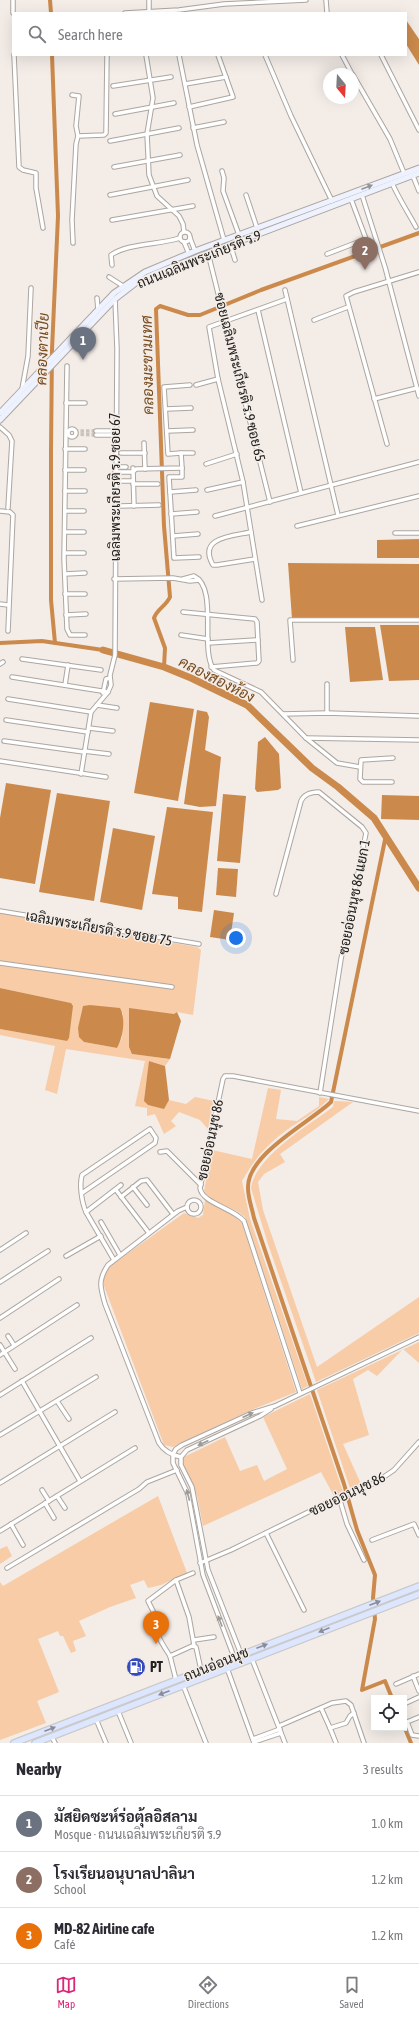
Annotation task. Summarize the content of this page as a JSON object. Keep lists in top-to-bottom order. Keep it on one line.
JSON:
{"streets":{"main road":["ถนนเฉลิมพระเกียรติ ร.9","ถนนอ่อนนุช"],"street":["ซอยเฉลิมพระเกียรติ ร.9 ซอย 65","เฉลิมพระเกียรติ ร.9 ซอย 67","ซอยอ่อนนุช 86 แยก 1","เฉลิมพระเกียรติ ร.9 ซอย 75","ซอยอ่อนนุช 86"]},"crossings":[["ถนนเฉลิมพระเกียรติ ร.9","ซอยเฉลิมพระเกียรติ ร.9 ซอย 65"],["ถนนเฉลิมพระเกียรติ ร.9","เฉลิมพระเกียรติ ร.9 ซอย 67"],["ซอยอ่อนนุช 86 แยก 1","ซอยอ่อนนุช 86"]],"water":["คลองตาเปีย","คลองมะขามเทศ","คลองสองห้อง"],"places":{"fuel station":["PT"]},"north":"bottom","page":{"search":"Search here","pins":["2","1","3"],"heading":["Nearby","3 results"],"list":[{"mark":"1","name":"มัสยิดซะห์ร่อตุ้ลอิสลาม","note":"Mosque · ถนนเฉลิมพระเกียรติ ร.9","value":"1.0 km"},{"mark":"2","name":"โรงเรียนอนุบาลปาลินา","note":"School","value":"1.2 km"},{"mark":"3","name":"MD-82 Airline cafe","note":"Café","value":"1.2 km"}],"nav":["Map","Directions","Saved"]}}
